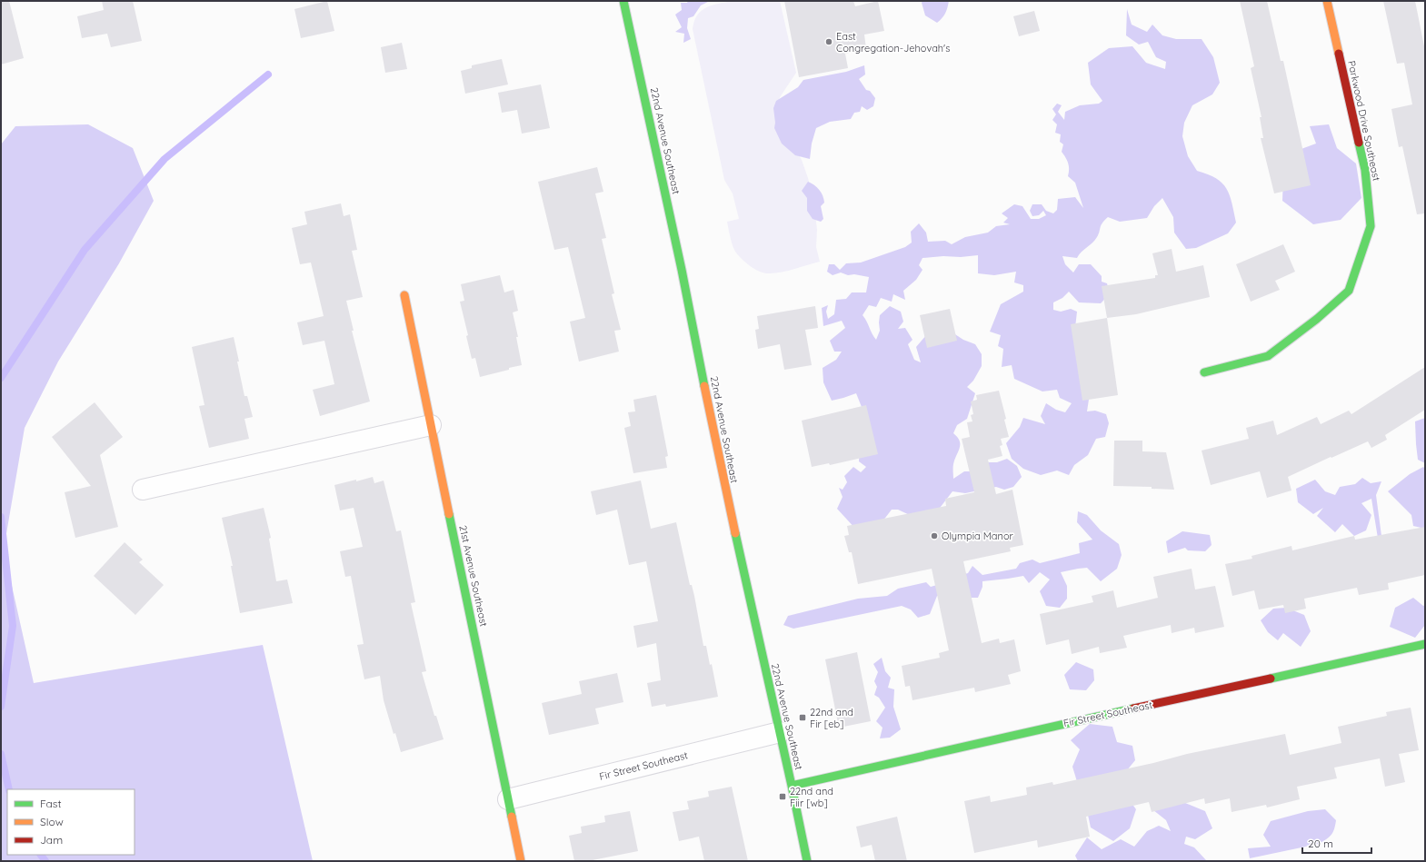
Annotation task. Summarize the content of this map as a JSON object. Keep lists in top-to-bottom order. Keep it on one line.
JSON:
{"streets":{"street":["Parkwood Drive Southeast","22nd Avenue Southeast","21st Avenue Southeast","Fir Street Southeast"]},"crossings":[["22nd Avenue Southeast","Fir Street Southeast"],["21st Avenue Southeast","Fir Street Southeast"]],"places":{"other":["East Congregation-Jehovah's","Olympia Manor"],"transit":["22nd and Fir [eb]","22nd and Fiir [wb]"]},"legend":["Fast","Slow","Jam"],"scale_bar":"20 m"}
